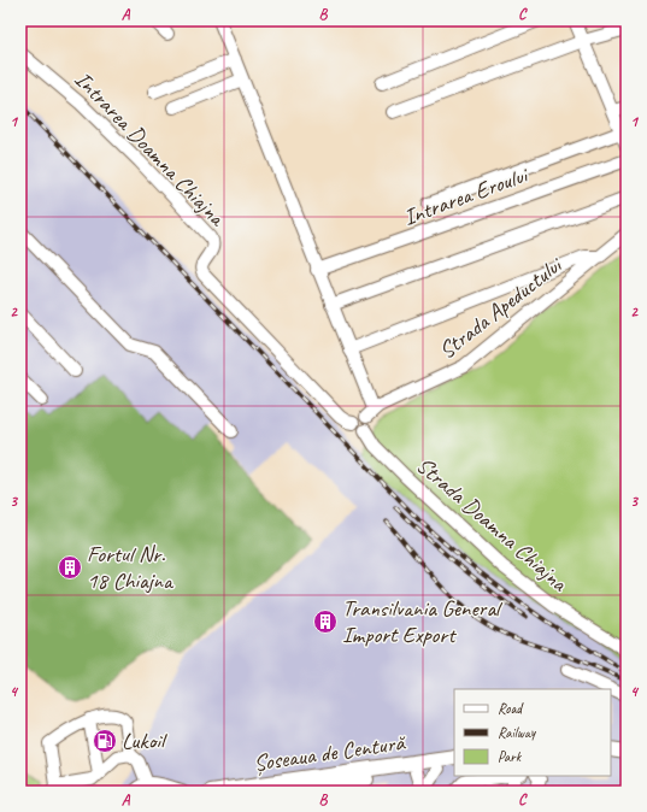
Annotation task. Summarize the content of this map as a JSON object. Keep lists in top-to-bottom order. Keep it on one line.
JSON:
{"streets":{"main road":["Șoseaua de Centură"],"street":["Intrarea Doamna Chiajna","Intrarea Eroului","Strada Apeductului","Strada Doamna Chiajna"]},"crossings":[["Intrarea Doamna Chiajna","Strada Apeductului"]],"places":{"building":["Fortul Nr. 18 Chiajna","Transilvania General Import Export"],"fuel station":["Lukoil"]},"legend":["Road","Railway","Park"],"grid":{"columns":["A","B","C"],"rows":["1","2","3","4"]}}
